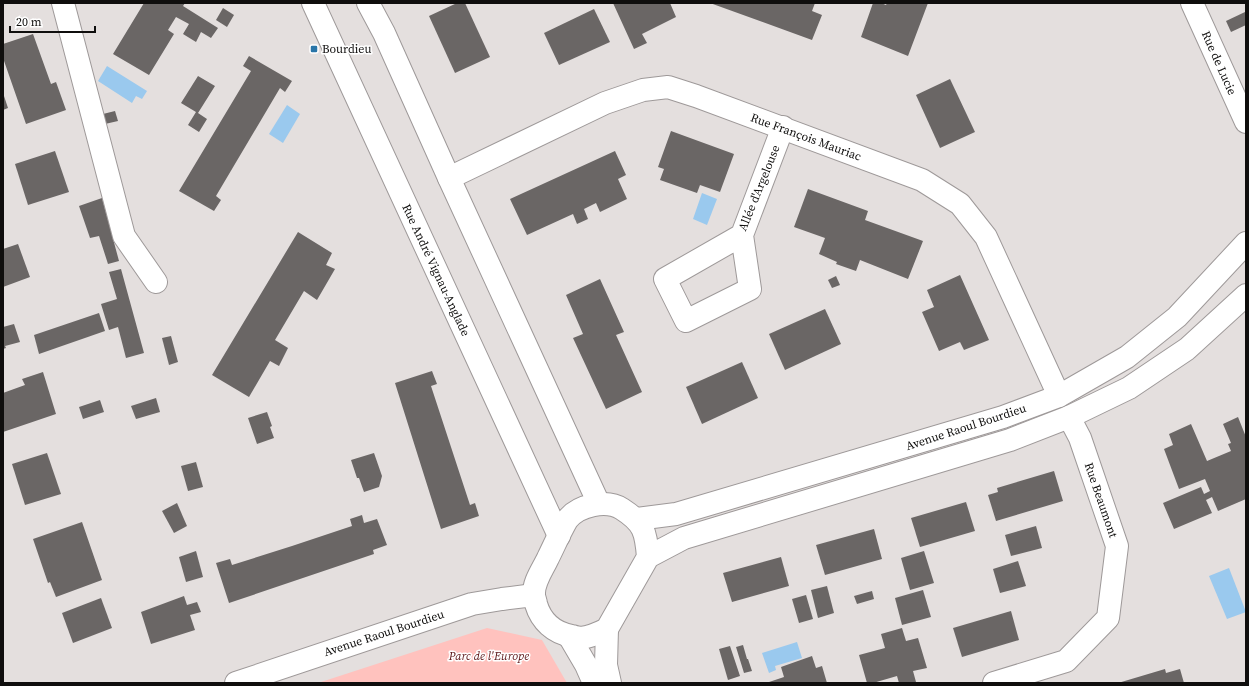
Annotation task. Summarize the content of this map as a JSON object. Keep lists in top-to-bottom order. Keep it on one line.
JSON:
{"streets":{"street":["Rue de Lucie","Rue François Mauriac","Allée d'Argelouse","Rue André Vignau-Anglade","Avenue Raoul Bourdieu","Rue Beaumont"]},"crossings":[["Rue François Mauriac","Allée d'Argelouse"],["Rue François Mauriac","Avenue Raoul Bourdieu"],["Rue André Vignau-Anglade","Avenue Raoul Bourdieu"],["Avenue Raoul Bourdieu","Rue Beaumont"]],"parks":["Parc de l'Europe"],"places":{"transit":["Bourdieu"]},"scale_bar":"20 m"}
